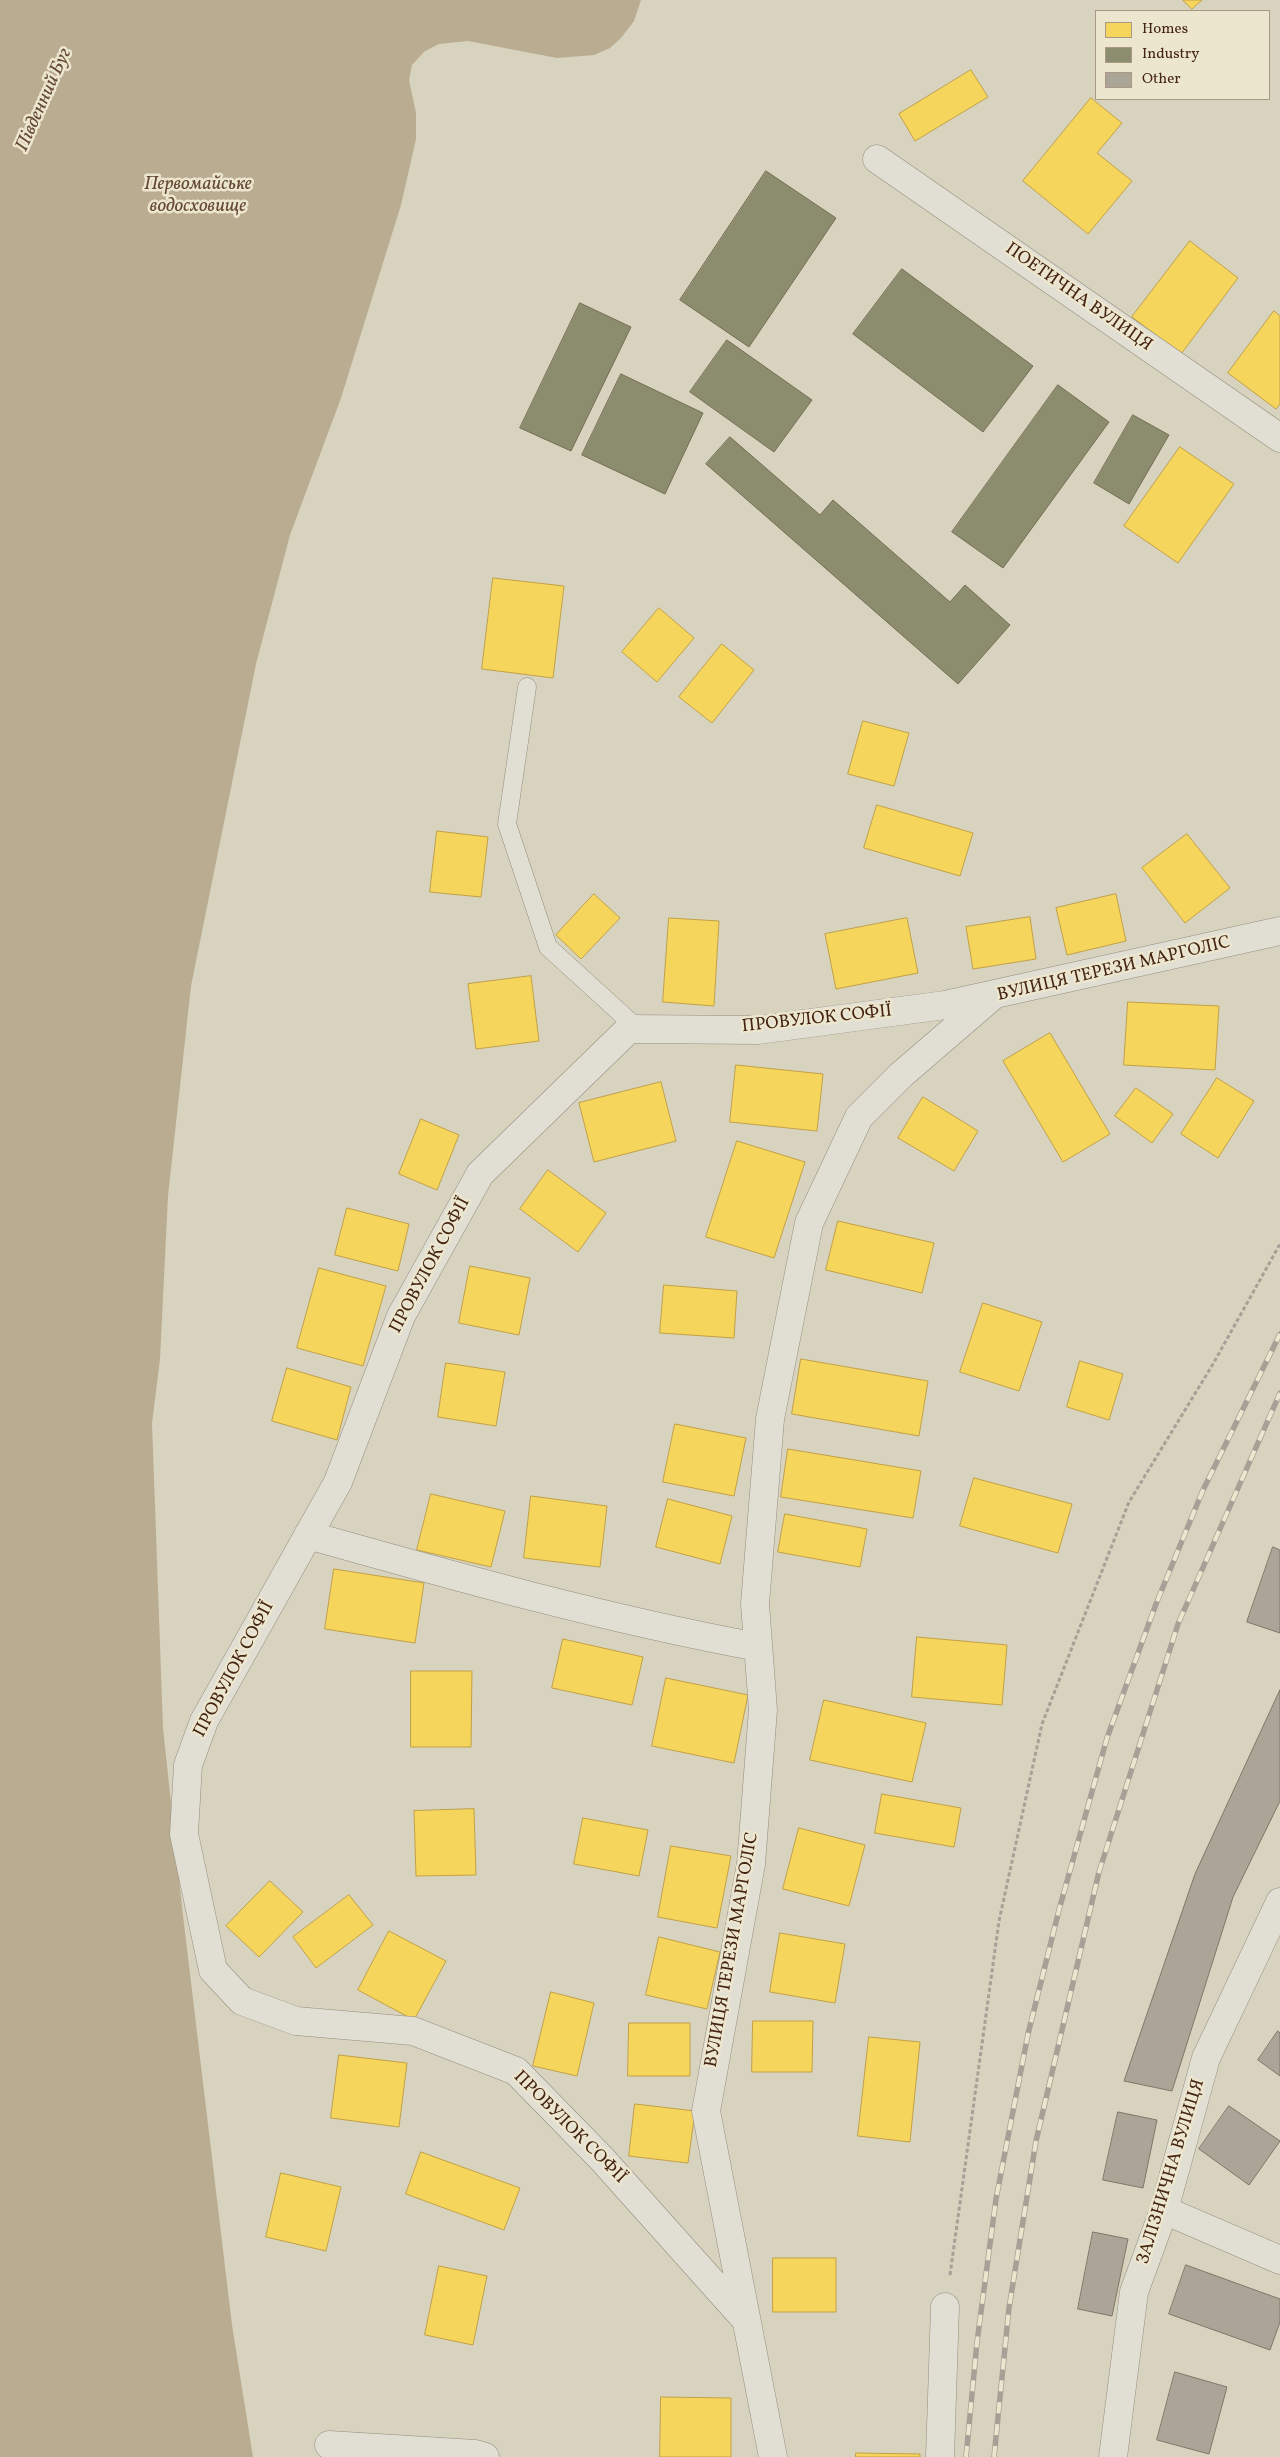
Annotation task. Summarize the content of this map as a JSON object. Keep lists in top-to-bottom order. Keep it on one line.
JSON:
{"streets":{"street":["ПОЕТИЧНА ВУЛИЦЯ","ВУЛИЦЯ ТЕРЕЗИ МАРГОЛІС","ПРОВУЛОК СОФІЇ","ЗАЛІЗНИЧНА ВУЛИЦЯ"]},"crossings":[["ВУЛИЦЯ ТЕРЕЗИ МАРГОЛІС","ПРОВУЛОК СОФІЇ"]],"water":["Південний Буг","Первомайське водосховище"],"legend":["Homes","Industry","Other"]}
